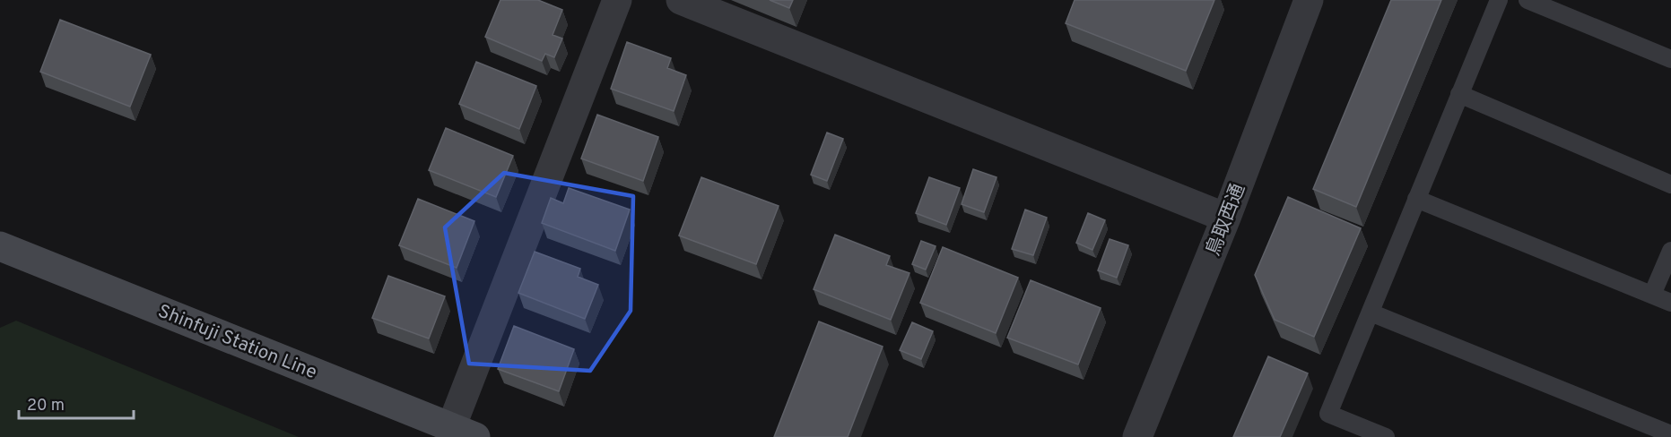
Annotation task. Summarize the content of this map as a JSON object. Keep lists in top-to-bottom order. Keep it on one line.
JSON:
{"streets":{"main road":["Shinfuji Station Line"],"street":["鳥取西通"]},"scale_bar":"20 m"}
